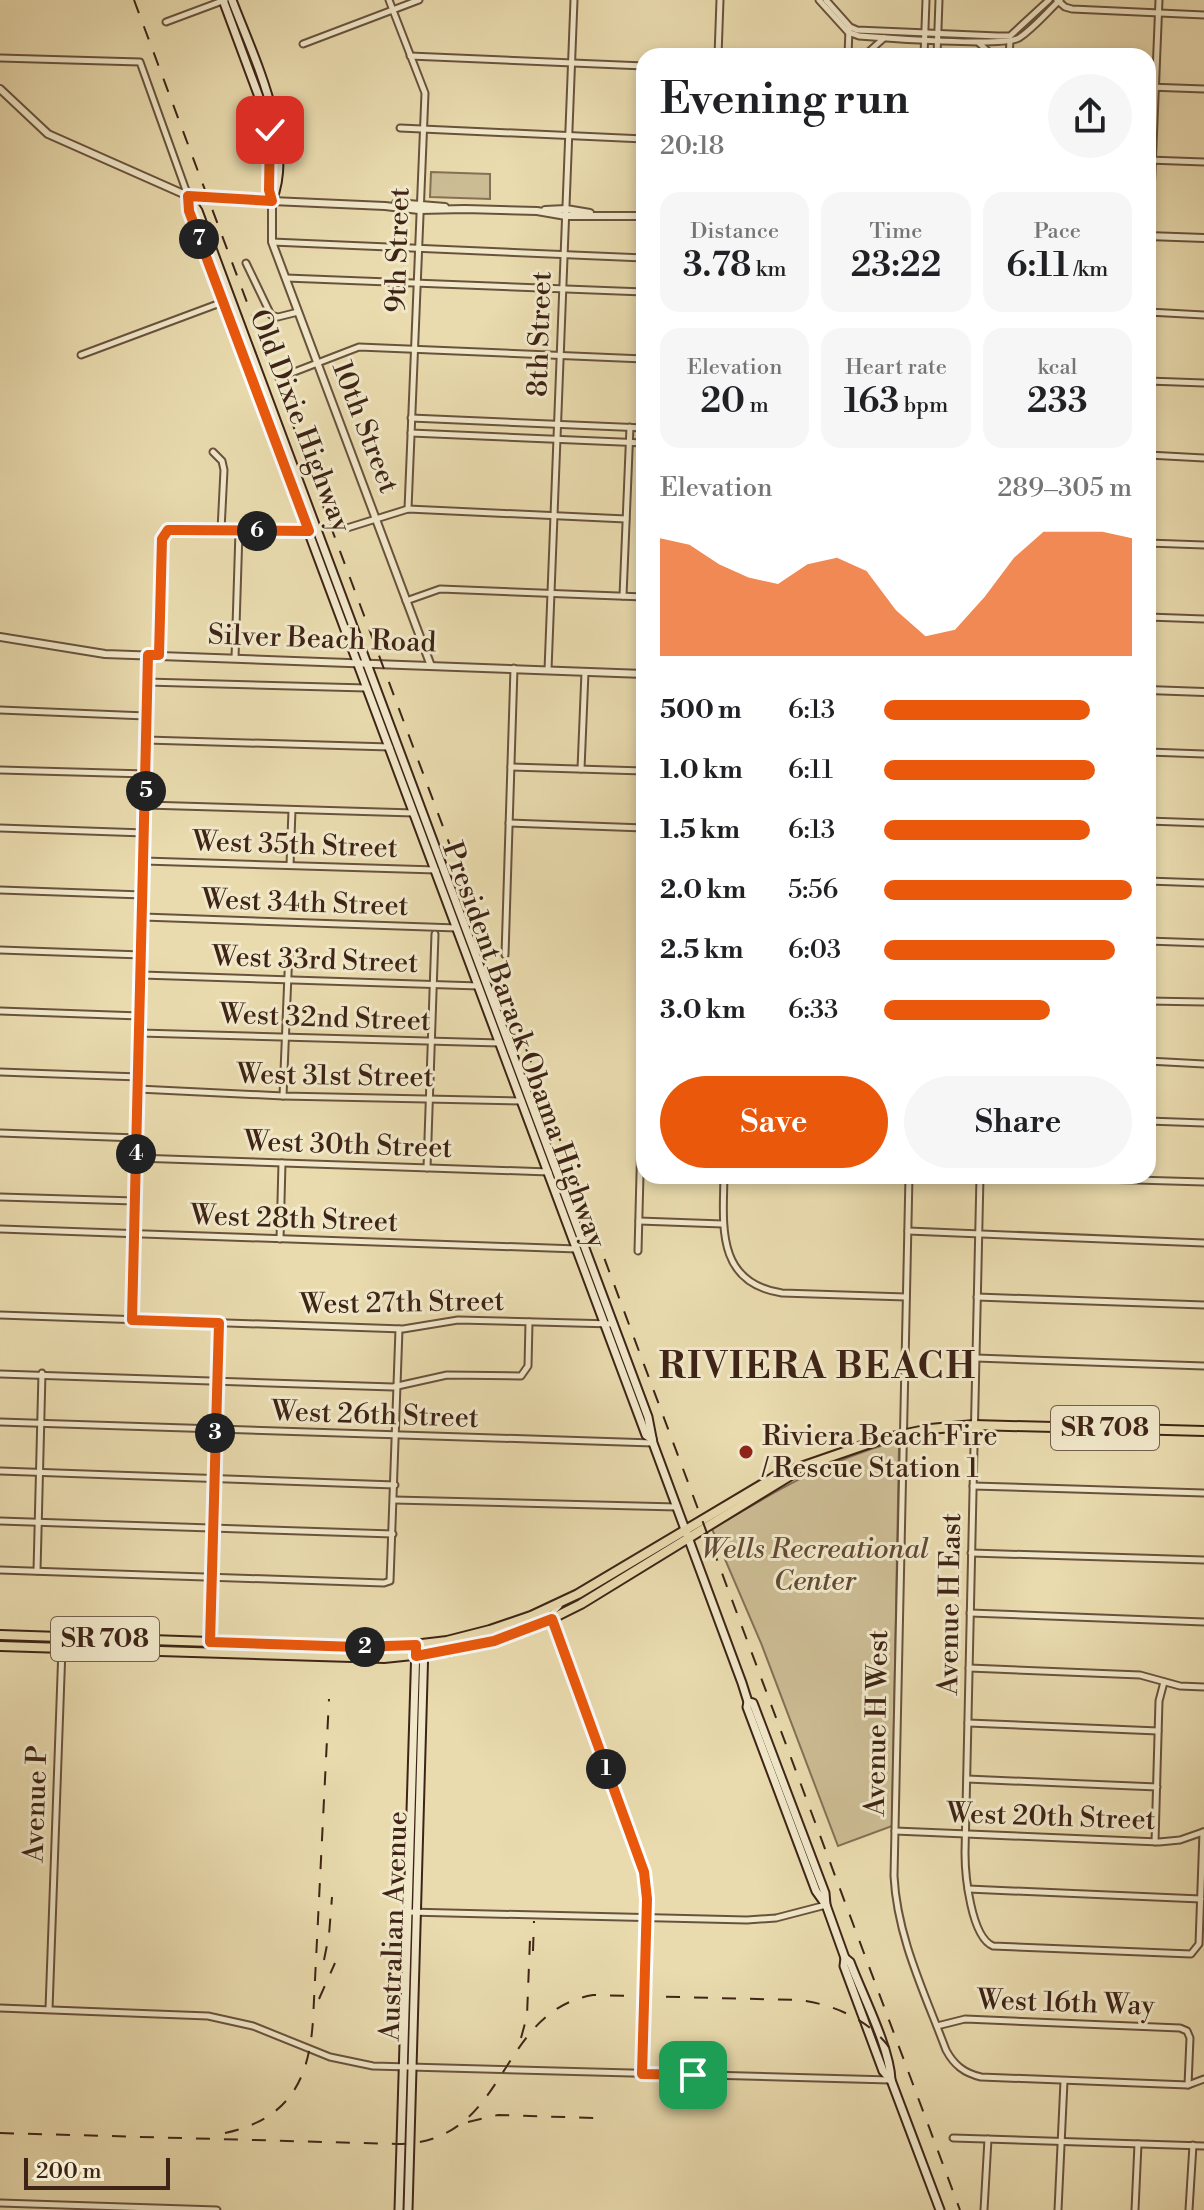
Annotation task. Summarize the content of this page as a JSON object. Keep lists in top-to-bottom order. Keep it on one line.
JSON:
{"streets":{"main road":["Old Dixie Highway","10th Street","President Barack Obama Highway","SR 708","Australian Avenue"],"street":["9th Street","8th Street","Silver Beach Road","West 35th Street","West 34th Street","West 33rd Street","West 32nd Street","West 31st Street","West 30th Street","West 28th Street","West 27th Street","West 26th Street","Avenue H East","Avenue H West","Avenue P","West 20th Street","West 16th Way"]},"crossings":[["8th Street","Silver Beach Road"],["Old Dixie Highway","Silver Beach Road"],["Old Dixie Highway","President Barack Obama Highway"],["10th Street","Silver Beach Road"],["Silver Beach Road","President Barack Obama Highway"],["West 35th Street","President Barack Obama Highway"],["West 34th Street","President Barack Obama Highway"],["West 33rd Street","President Barack Obama Highway"],["West 32nd Street","President Barack Obama Highway"],["President Barack Obama Highway","West 31st Street"],["President Barack Obama Highway","West 30th Street"],["President Barack Obama Highway","West 28th Street"],["President Barack Obama Highway","West 27th Street"],["President Barack Obama Highway","West 26th Street"],["President Barack Obama Highway","SR 708"],["SR 708","Avenue H East"],["SR 708","Avenue H West"],["SR 708","Avenue P"],["SR 708","Australian Avenue"],["Avenue H East","West 20th Street"],["Avenue H West","West 20th Street"],["Avenue H West","West 16th Way"]],"districts":["RIVIERA BEACH"],"parks":["Wells Recreational Center"],"places":["Riviera Beach Fire / Rescue Station 1"],"scale_bar":"200 m","page":{"heading":["Evening run","20:18"],"stats":[["Distance","3.78 km"],["Time","23:22"],["Pace","6:11 /km"],["Elevation","20 m"],["Heart rate","163 bpm"],["kcal","233"]],"pins":["7","6","5","4","3","2","1"],"chart":["Elevation","289–305 m"],"list":[{"name":"500 m","note":"6:13"},{"name":"1.0 km","note":"6:11"},{"name":"1.5 km","note":"6:13"},{"name":"2.0 km","note":"5:56"},{"name":"2.5 km","note":"6:03"},{"name":"3.0 km","note":"6:33"}],"buttons":["Save","Share"],"scale":"200 m"}}
